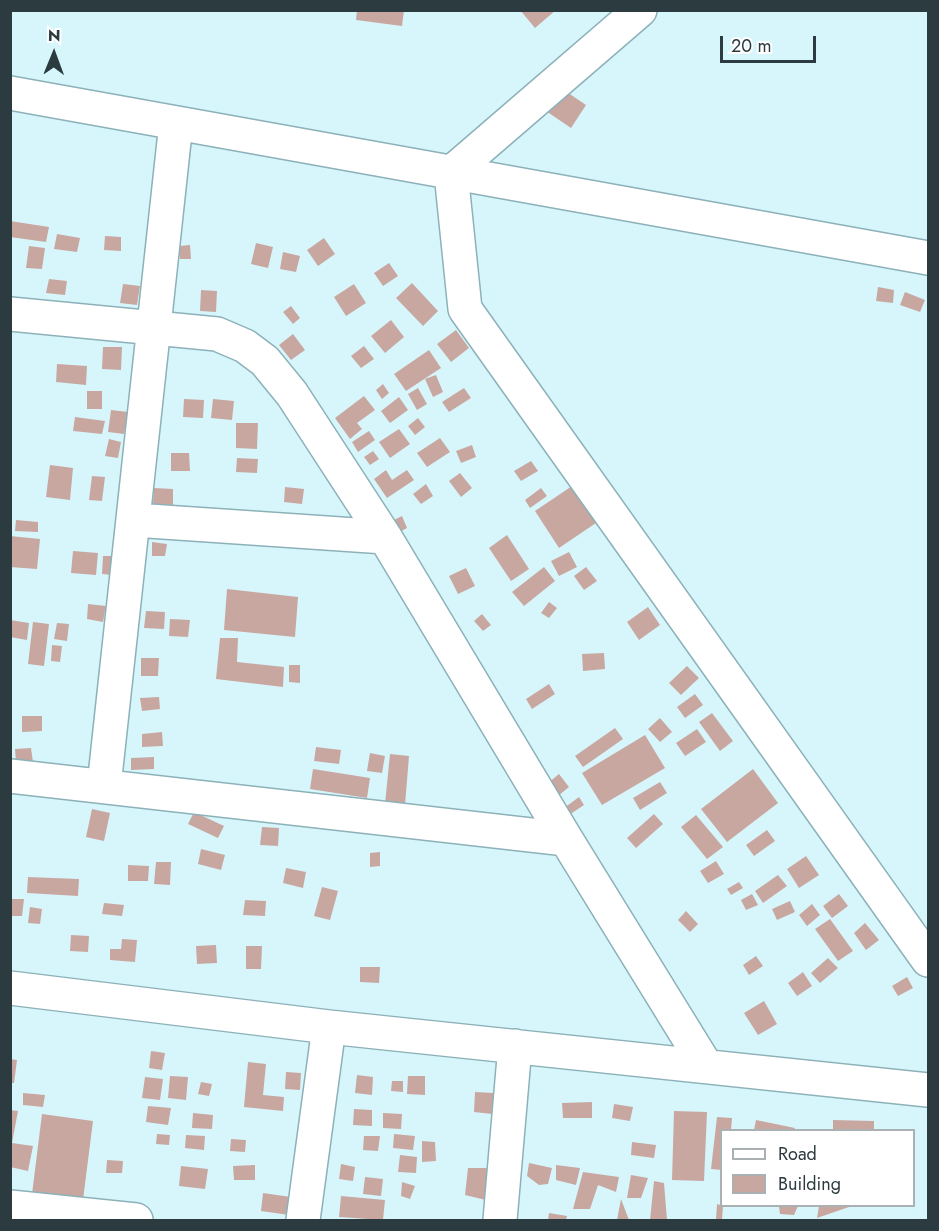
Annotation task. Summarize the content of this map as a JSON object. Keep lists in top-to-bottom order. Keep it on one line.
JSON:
{"legend":["Road","Building"],"scale_bar":"20 m","north":"top"}
